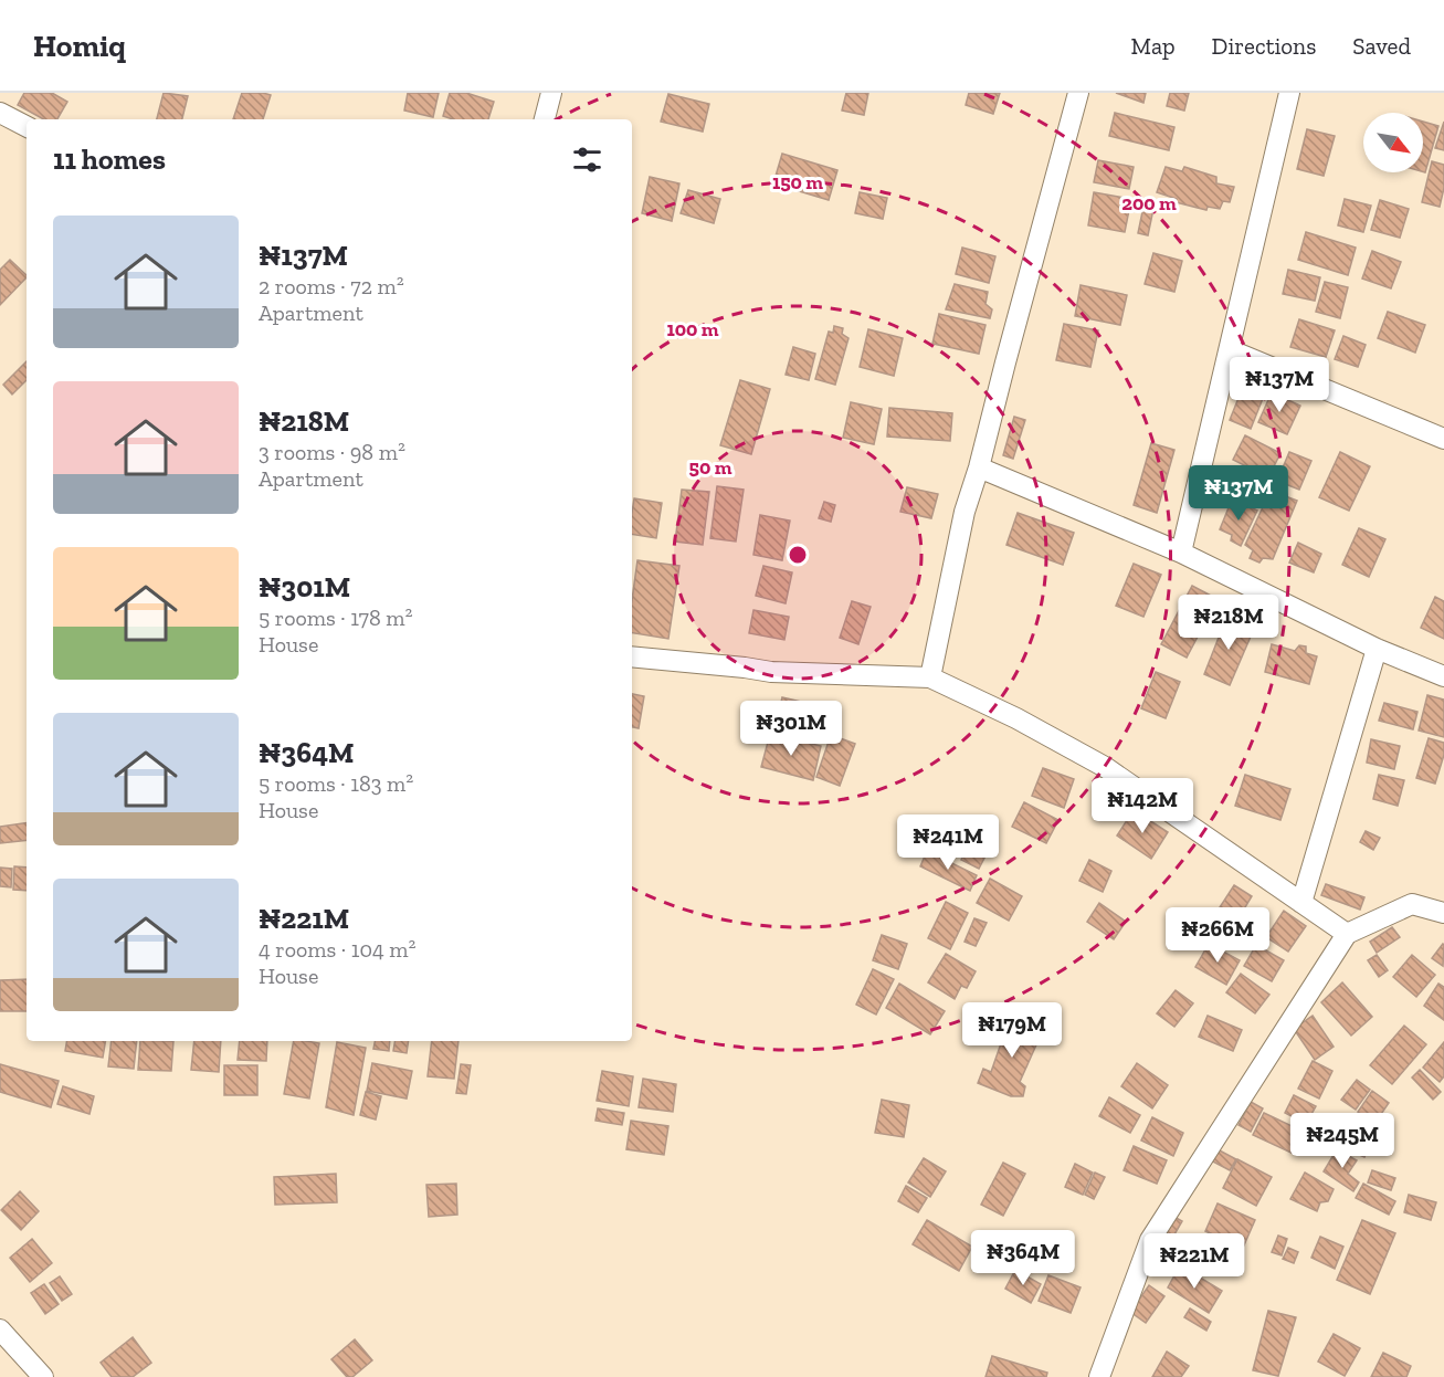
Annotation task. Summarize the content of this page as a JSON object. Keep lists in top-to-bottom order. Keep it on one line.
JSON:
{"north":"bottom right","page":{"header":"Homiq","nav":["Map","Directions","Saved"],"heading":"11 homes","list":[{"name":"₦137M","note":"2 rooms · 72 m² · Apartment"},{"name":"₦218M","note":"3 rooms · 98 m² · Apartment"},{"name":"₦301M","note":"5 rooms · 178 m² · House"},{"name":"₦364M","note":"5 rooms · 183 m² · House"},{"name":"₦221M","note":"4 rooms · 104 m² · House"}],"price":["₦137M","₦137M","₦218M","₦301M","₦142M","₦241M","₦266M","₦179M","₦245M","₦364M","₦221M"]},"rings":["150 m","200 m","100 m","50 m"]}
